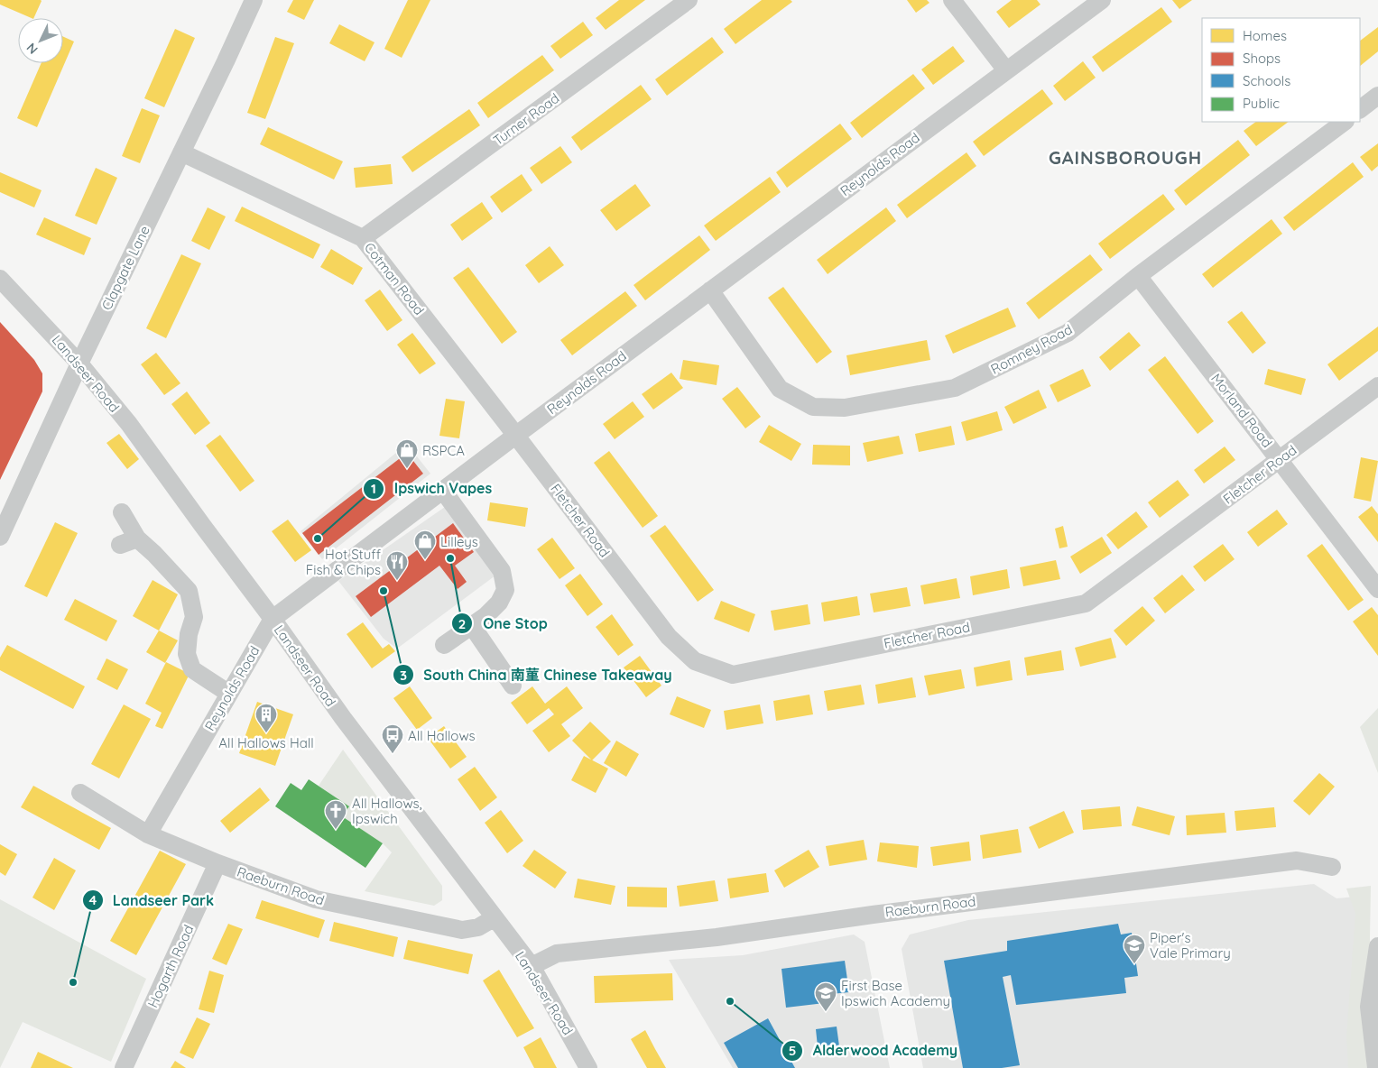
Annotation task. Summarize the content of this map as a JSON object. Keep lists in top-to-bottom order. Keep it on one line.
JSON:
{"streets":{"street":["Turner Road","Reynolds Road","Clapgate Lane","Cotman Road","Romney Road","Landseer Road","Morland Road","Fletcher Road","Raeburn Road","Hogarth Road"]},"crossings":[["Turner Road","Cotman Road"],["Reynolds Road","Cotman Road"],["Reynolds Road","Romney Road"],["Reynolds Road","Landseer Road"],["Reynolds Road","Fletcher Road"],["Reynolds Road","Raeburn Road"],["Clapgate Lane","Cotman Road"],["Clapgate Lane","Landseer Road"],["Cotman Road","Fletcher Road"],["Romney Road","Morland Road"],["Landseer Road","Raeburn Road"],["Morland Road","Fletcher Road"],["Raeburn Road","Hogarth Road"]],"districts":["GAINSBOROUGH"],"places":{"shop":["RSPCA","Lilleys"],"other":["Ipswich Vapes","One Stop","South China 南菫 Chinese Takeaway","Landseer Park","Alderwood Academy"],"restaurant":["Hot Stuff Fish & Chips"],"building":["All Hallows Hall"],"bus stop":["All Hallows"],"church":["All Hallows, Ipswich"],"school or university":["Piper's Vale Primary","First Base Ipswich Academy"]},"legend":["Homes","Shops","Schools","Public"],"north":"bottom left"}
